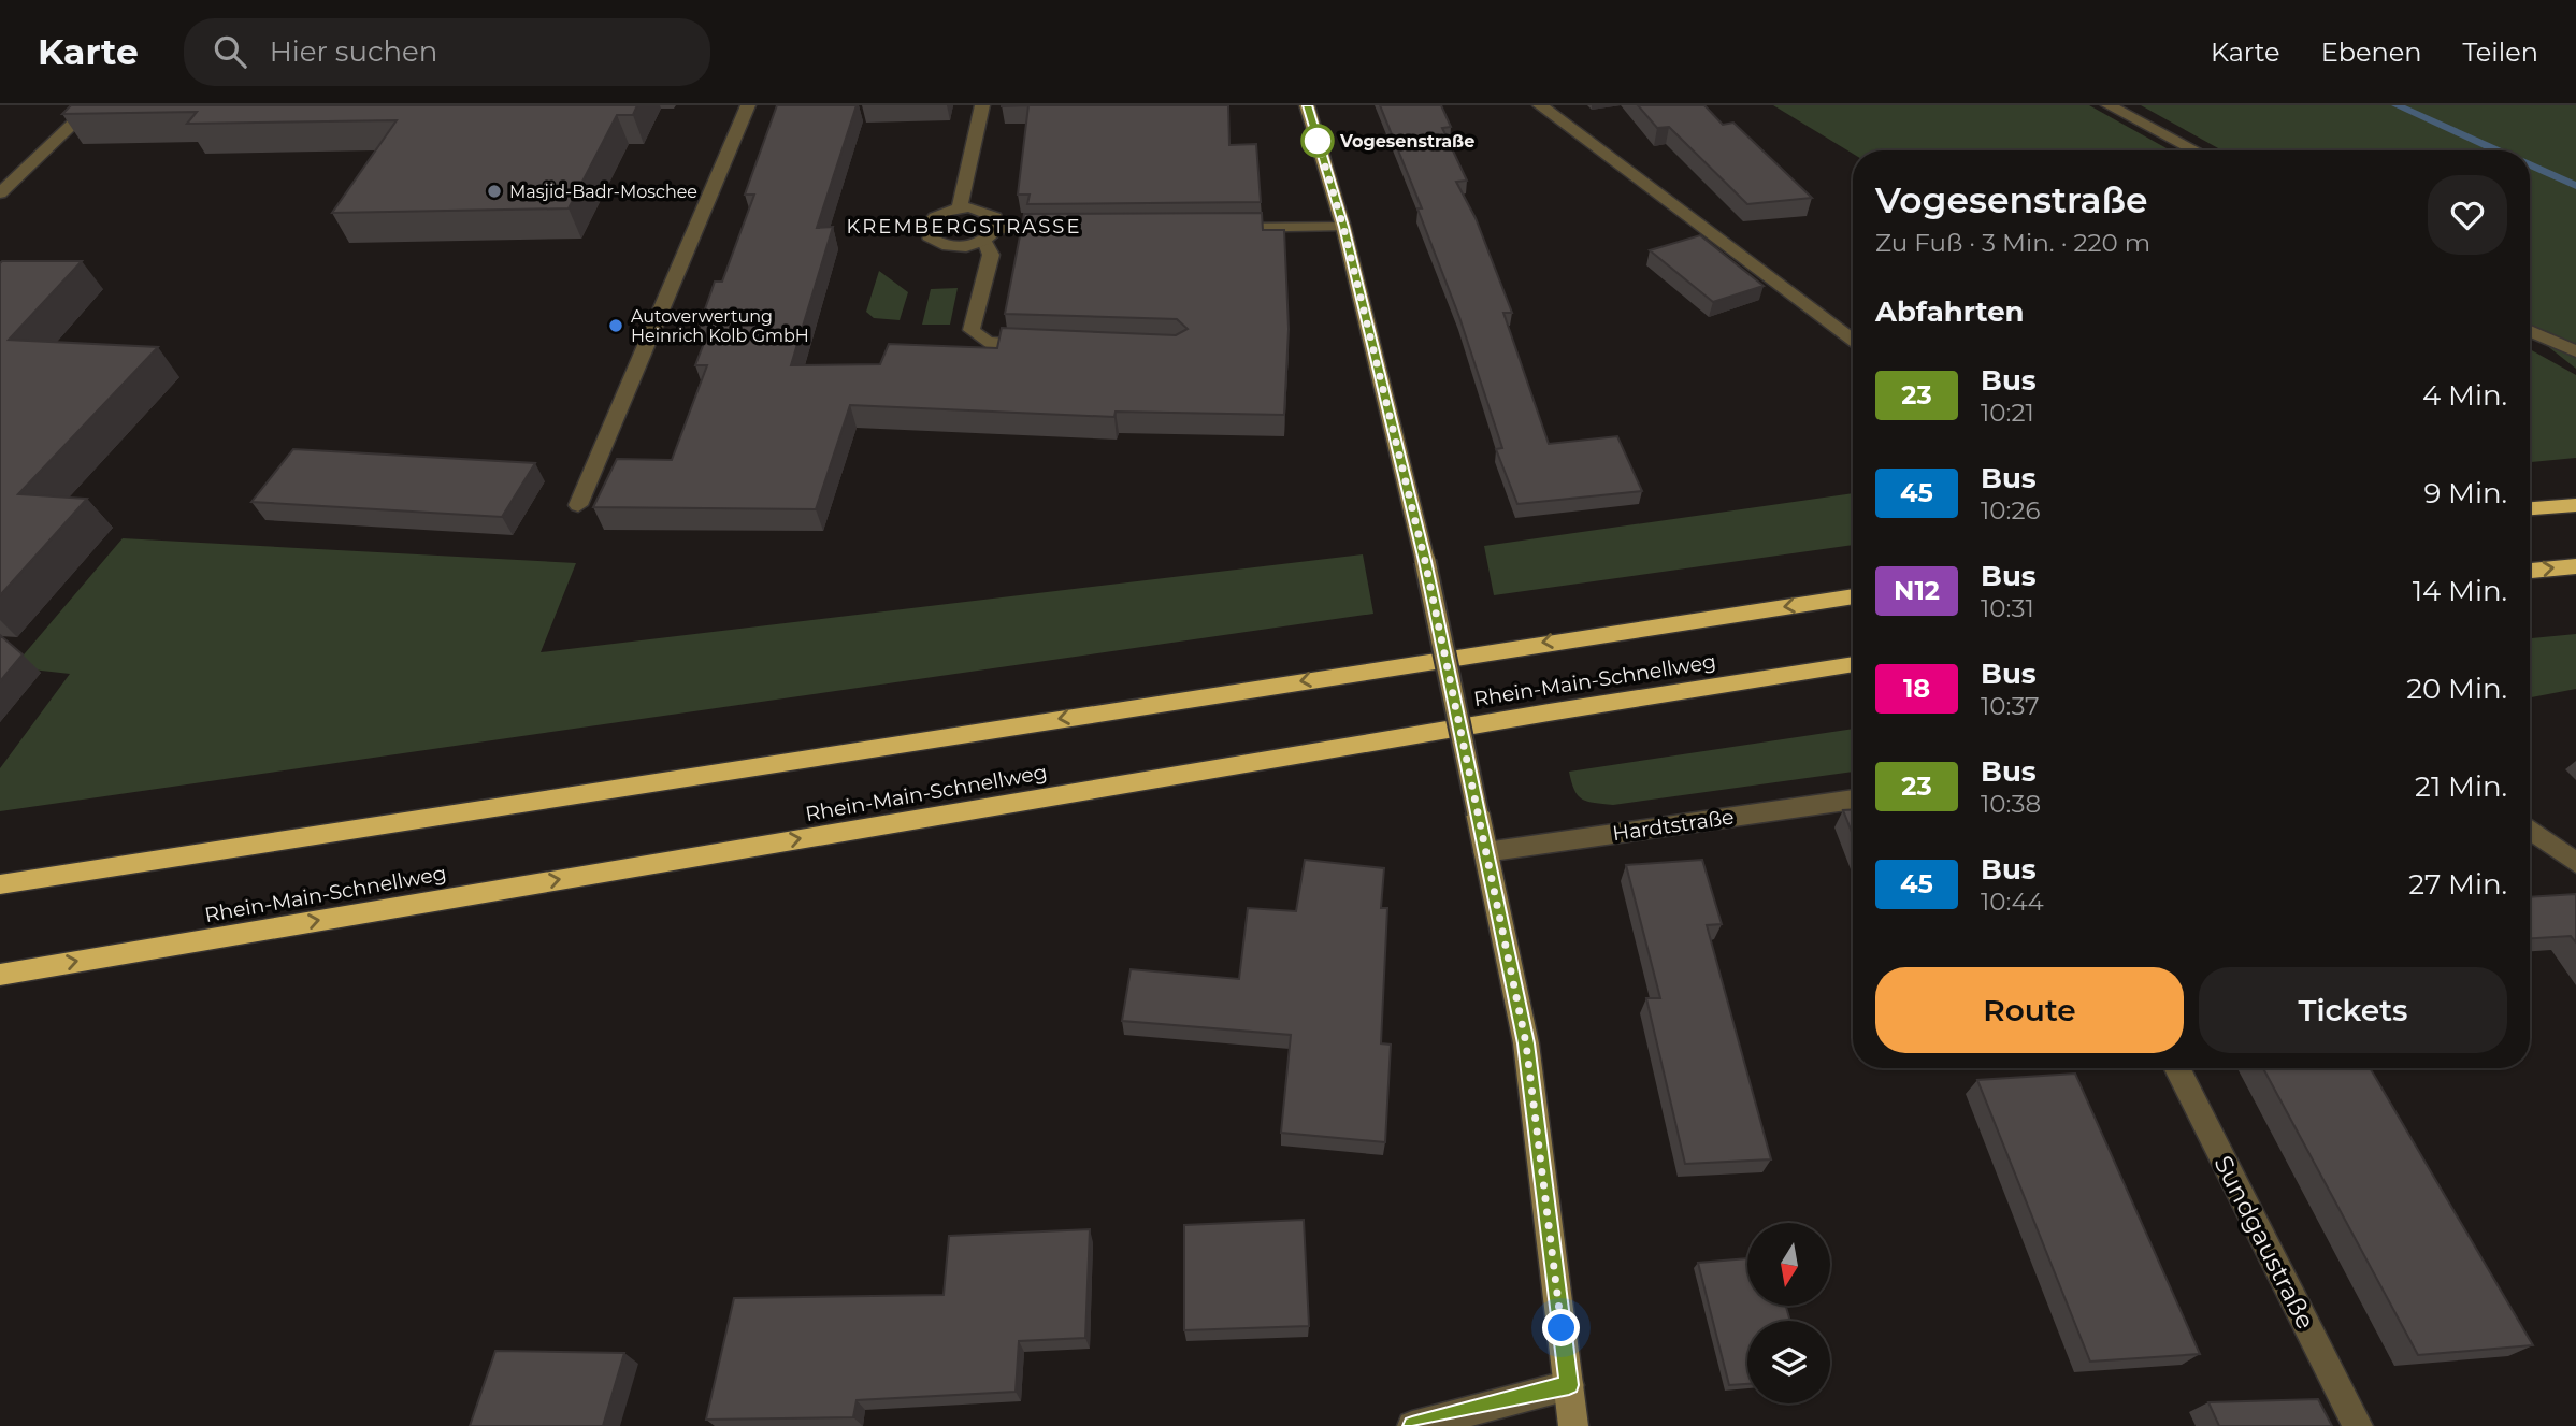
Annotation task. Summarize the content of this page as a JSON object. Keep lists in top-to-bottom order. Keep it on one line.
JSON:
{"streets":{"highway":["Rhein-Main-Schnellweg"],"street":["Hardtstraße","Sundgaustraße"]},"districts":["KREMBERGSTRASSE"],"places":["Vogesenstraße","Masjid-Badr-Moschee","Autoverwertung Heinrich Kolb GmbH"],"lines":["bus line 23"],"north":"bottom","page":{"header":"Karte","search":"Hier suchen","nav":["Karte","Ebenen","Teilen"],"heading":[["Vogesenstraße","Zu Fuß · 3 Min. · 220 m"],"Abfahrten"],"list":[{"mark":"23","name":"Bus","note":"10:21","value":"4 Min."},{"mark":"45","name":"Bus","note":"10:26","value":"9 Min."},{"mark":"N12","name":"Bus","note":"10:31","value":"14 Min."},{"mark":"18","name":"Bus","note":"10:37","value":"20 Min."},{"mark":"23","name":"Bus","note":"10:38","value":"21 Min."},{"mark":"45","name":"Bus","note":"10:44","value":"27 Min."}],"buttons":["Route","Tickets"]}}
